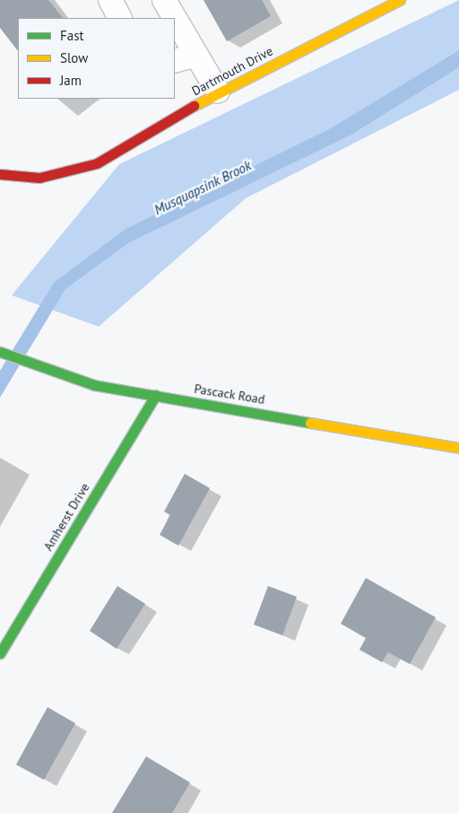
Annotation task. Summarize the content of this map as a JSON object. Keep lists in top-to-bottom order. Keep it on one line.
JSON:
{"streets":{"street":["Dartmouth Drive","Pascack Road","Amherst Drive"]},"crossings":[["Pascack Road","Amherst Drive"]],"water":["Musquapsink Brook"],"legend":["Fast","Slow","Jam"]}
